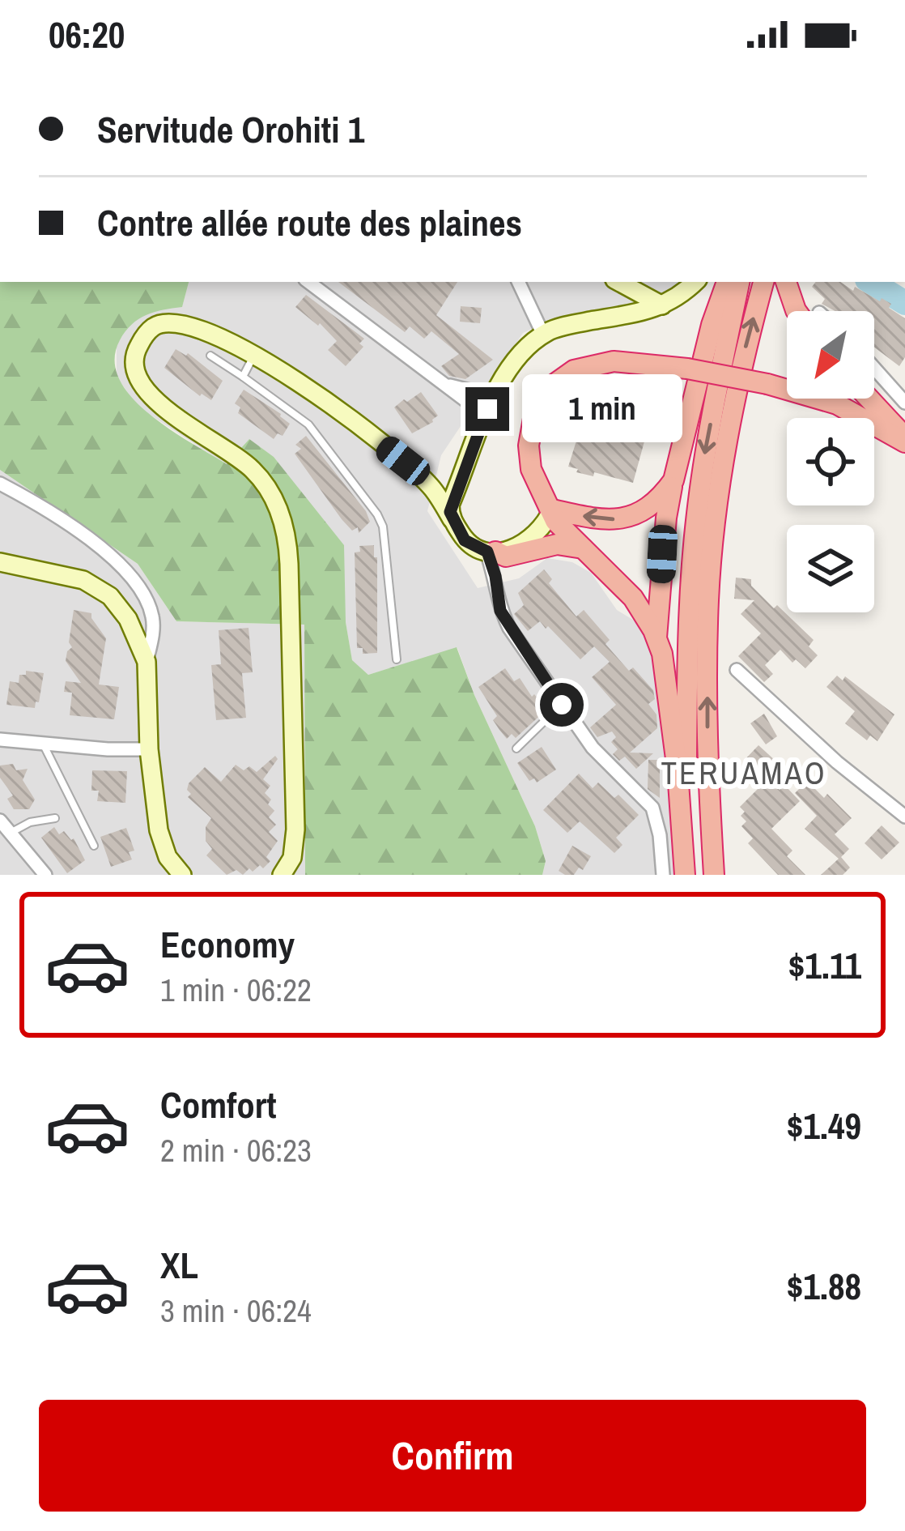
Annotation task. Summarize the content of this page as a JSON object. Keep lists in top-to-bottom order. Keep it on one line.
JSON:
{"districts":["TERUAMAO"],"north":"bottom left","page":{"status":"06:20","banner":["Servitude Orohiti 1","Contre allée route des plaines"],"bubble":"1 min","list":[{"name":"Economy","note":"1 min · 06:22","value":"$1.11"},{"name":"Comfort","note":"2 min · 06:23","value":"$1.49"},{"name":"XL","note":"3 min · 06:24","value":"$1.88"}],"buttons":"Confirm"}}
